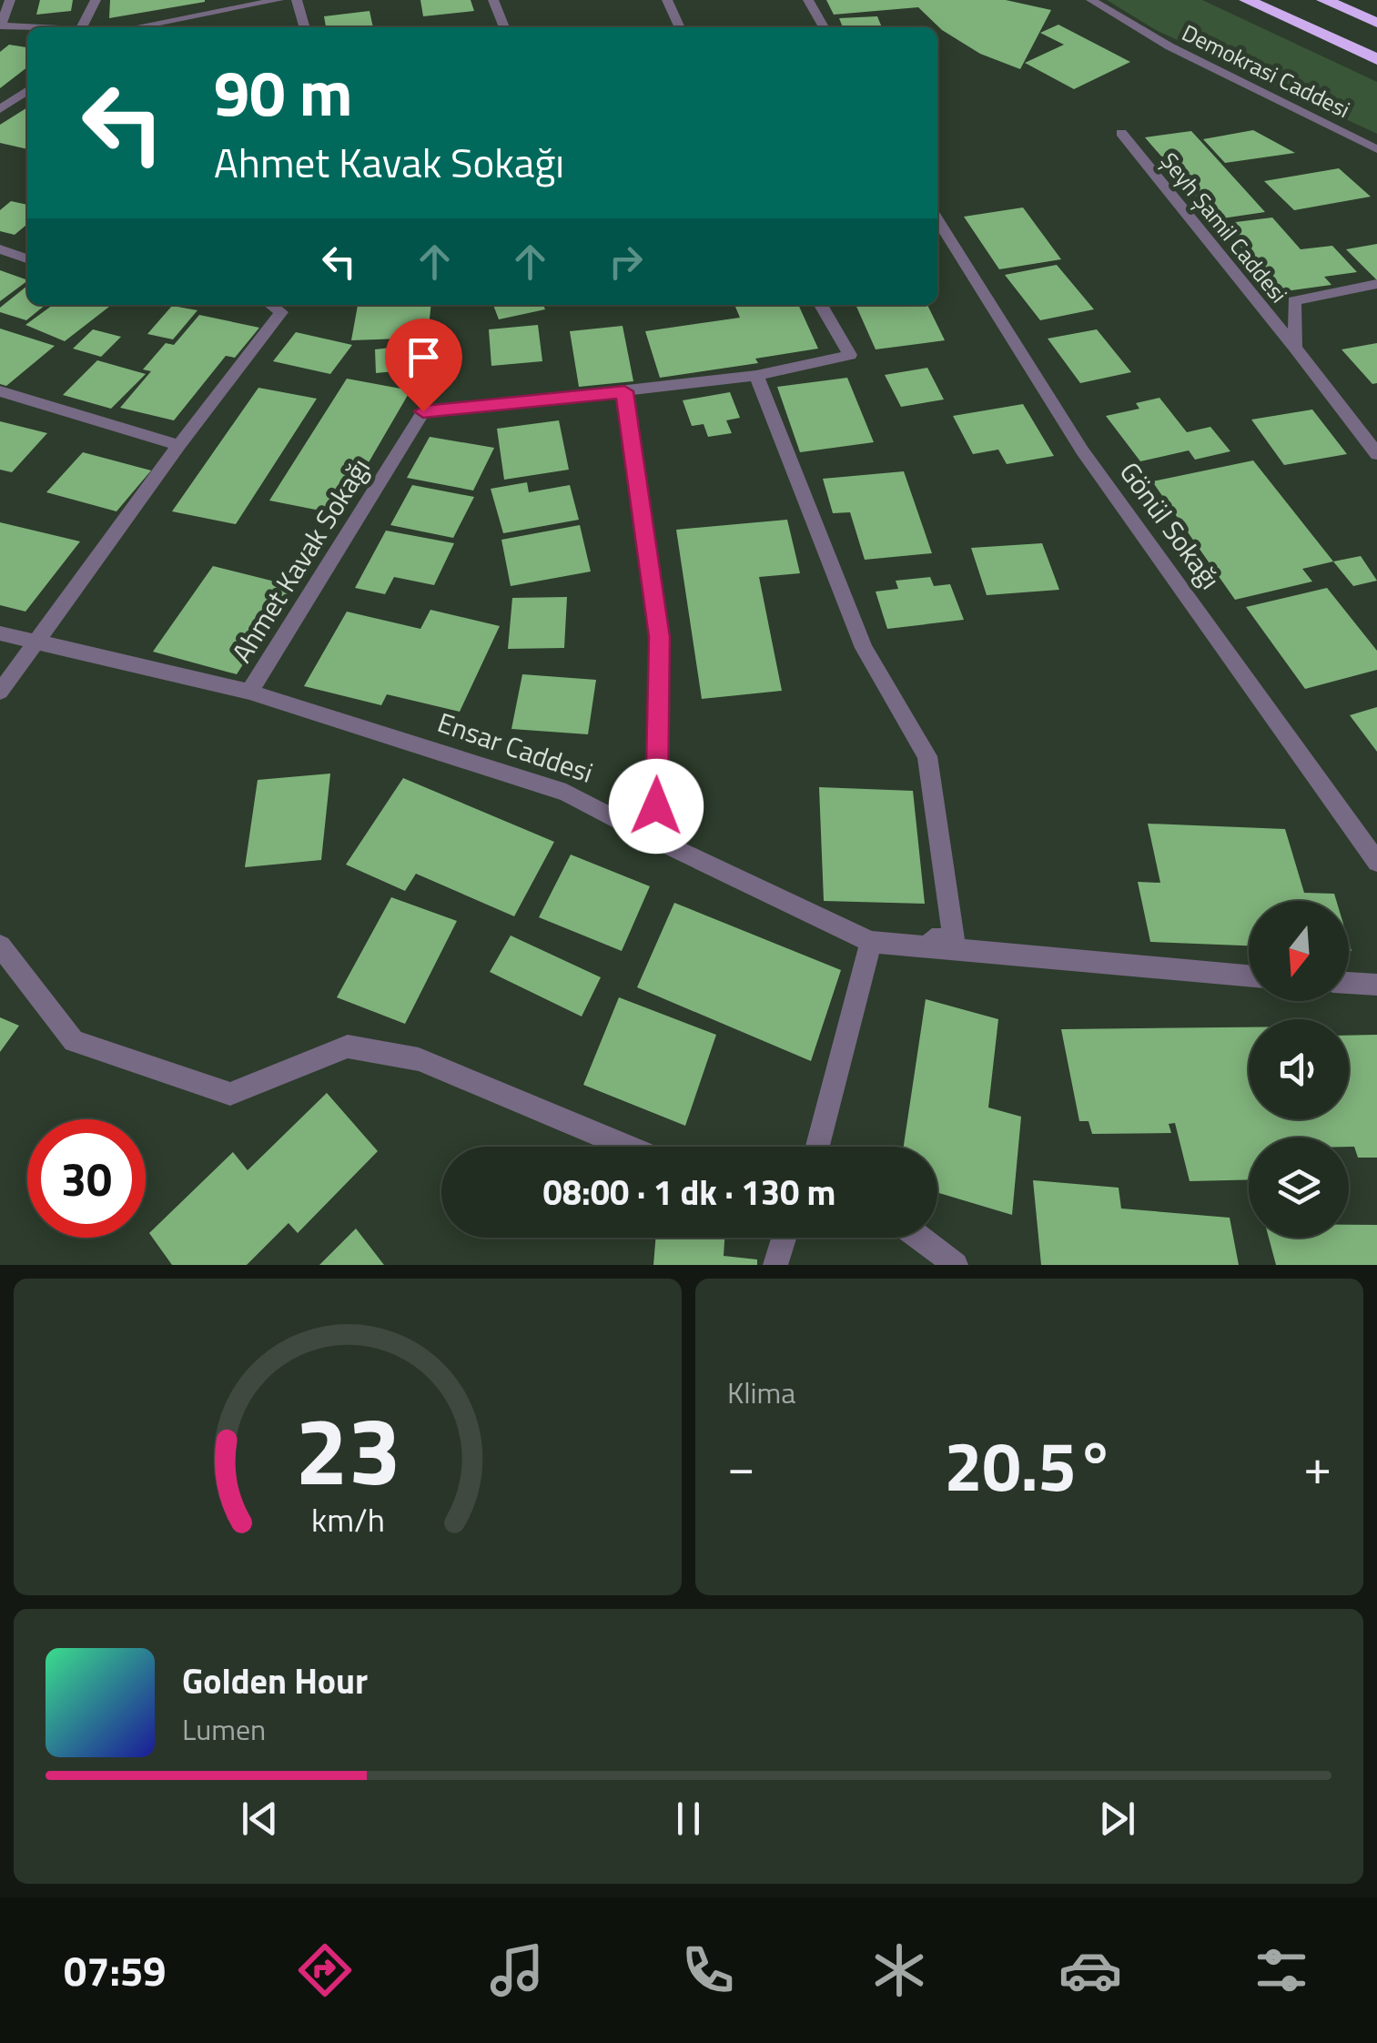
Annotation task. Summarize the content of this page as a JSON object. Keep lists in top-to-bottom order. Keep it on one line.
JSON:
{"streets":{"street":["Demokrasi Caddesi","Şeyh Şamil Caddesi","Gönül Sokağı","Ahmet Kavak Sokağı","Ensar Caddesi"]},"crossings":[["Ahmet Kavak Sokağı","Ensar Caddesi"]],"north":"bottom","page":{"turn":["90 m","Ahmet Kavak Sokağı"],"limit":"30","trip":"08:00 · 1 dk · 130 m","tile":"Klima","heat":["−","20.5°","+"],"song":["Golden Hour","Lumen"],"tabs":"07:59","gauge":["23","km/h"]}}
